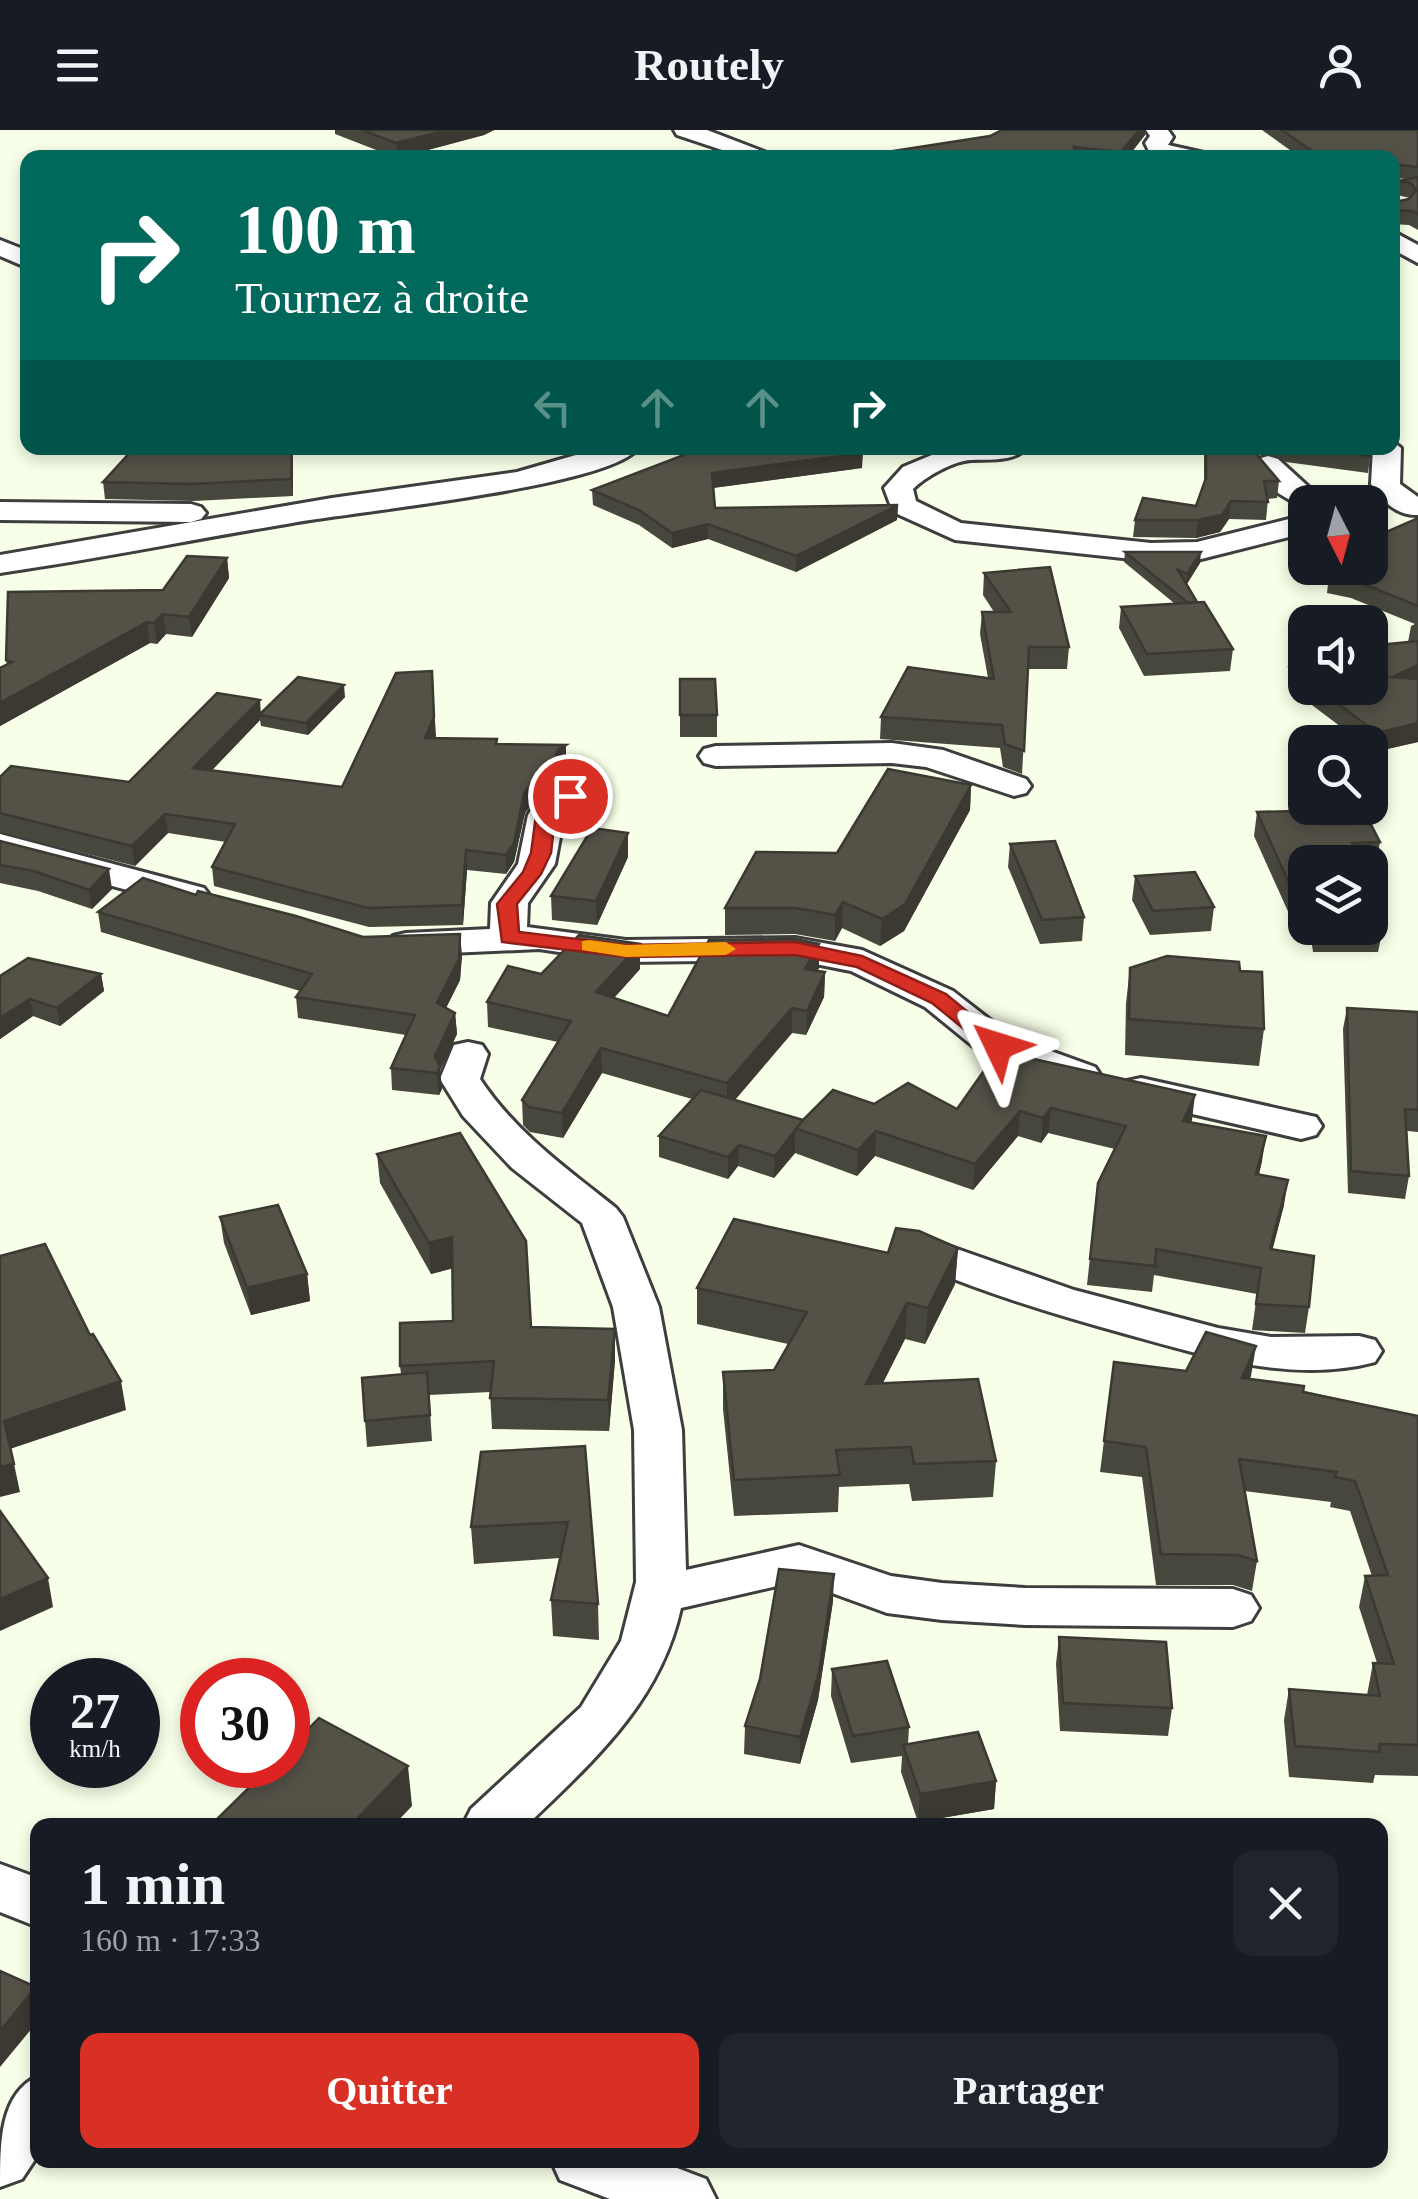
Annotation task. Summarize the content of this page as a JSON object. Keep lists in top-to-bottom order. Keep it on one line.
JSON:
{"north":"bottom","page":{"header":"Routely","turn":["100 m","Tournez à droite"],"speed":"27 km/h","limit":"30","heading":["1 min","160 m · 17:33"],"buttons":["Quitter","Partager"]}}
